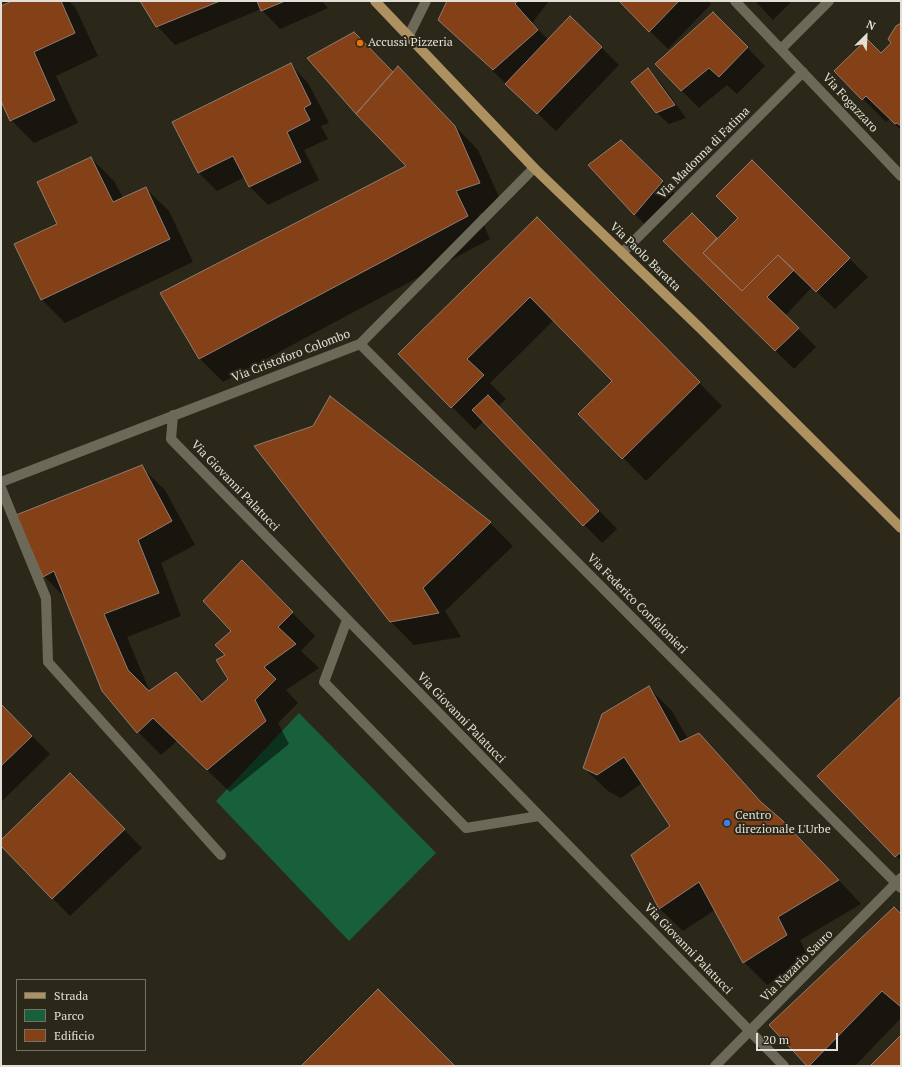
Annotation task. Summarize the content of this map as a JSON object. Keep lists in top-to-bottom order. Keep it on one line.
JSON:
{"streets":{"main road":["Via Paolo Baratta"],"street":["Via Fogazzaro","Via Madonna di Fatima","Via Cristoforo Colombo","Via Giovanni Palatucci","Via Federico Confalonieri","Via Nazario Sauro"]},"crossings":[["Via Fogazzaro","Via Madonna di Fatima"],["Via Madonna di Fatima","Via Paolo Baratta"],["Via Paolo Baratta","Via Cristoforo Colombo"],["Via Cristoforo Colombo","Via Giovanni Palatucci"],["Via Cristoforo Colombo","Via Federico Confalonieri"],["Via Giovanni Palatucci","Via Nazario Sauro"],["Via Federico Confalonieri","Via Nazario Sauro"]],"places":["Accussì Pizzeria","Centro direzionale L'Urbe"],"legend":["Strada","Parco","Edificio"],"scale_bar":"20 m","north":"top right"}
